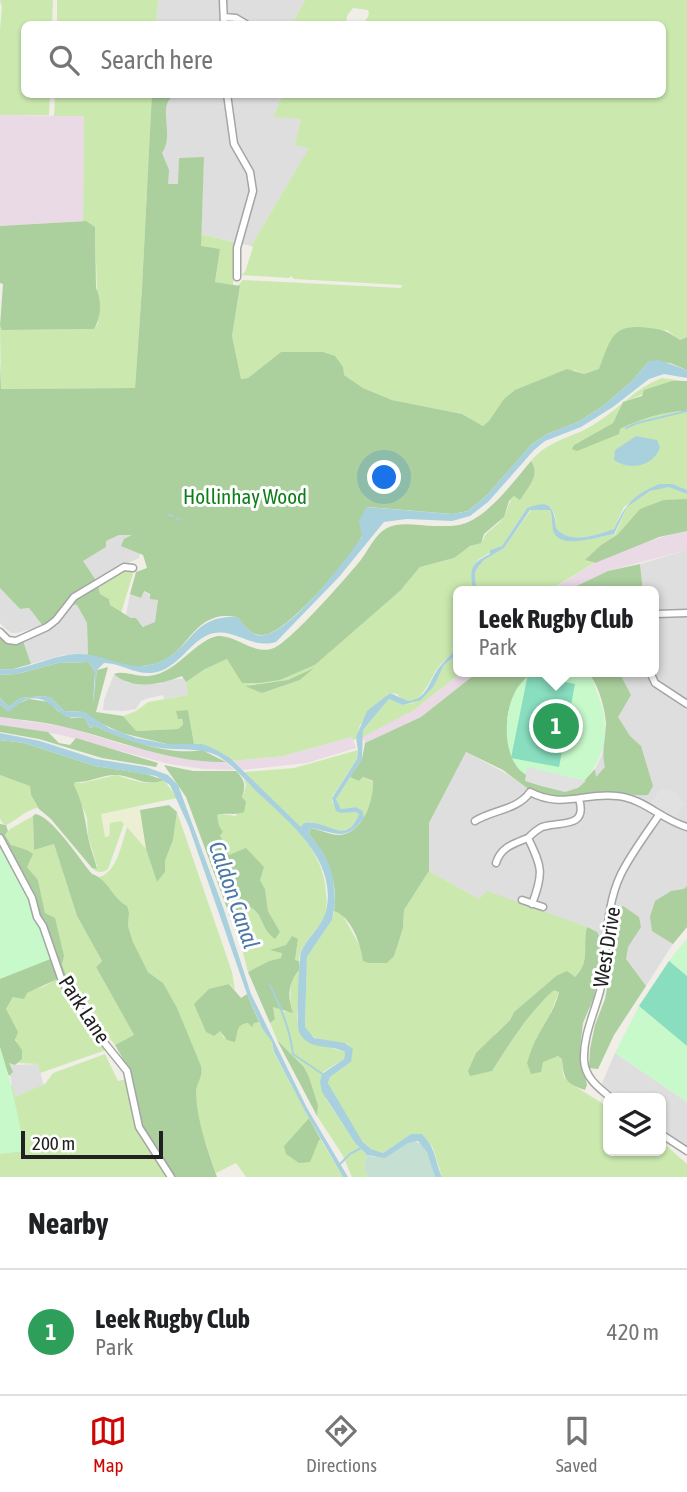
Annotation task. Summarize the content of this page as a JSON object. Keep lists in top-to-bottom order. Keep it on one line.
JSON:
{"streets":{"street":["West Drive","Park Lane"]},"water":["Caldon Canal"],"parks":["Hollinhay Wood"],"scale_bar":"200 m","page":{"search":"Search here","popup":["Leek Rugby Club","Park"],"pins":"1","scale":"200 m","heading":"Nearby","list":[{"mark":"1","name":"Leek Rugby Club","note":"Park","value":"420 m"}],"nav":["Map","Directions","Saved"]}}
